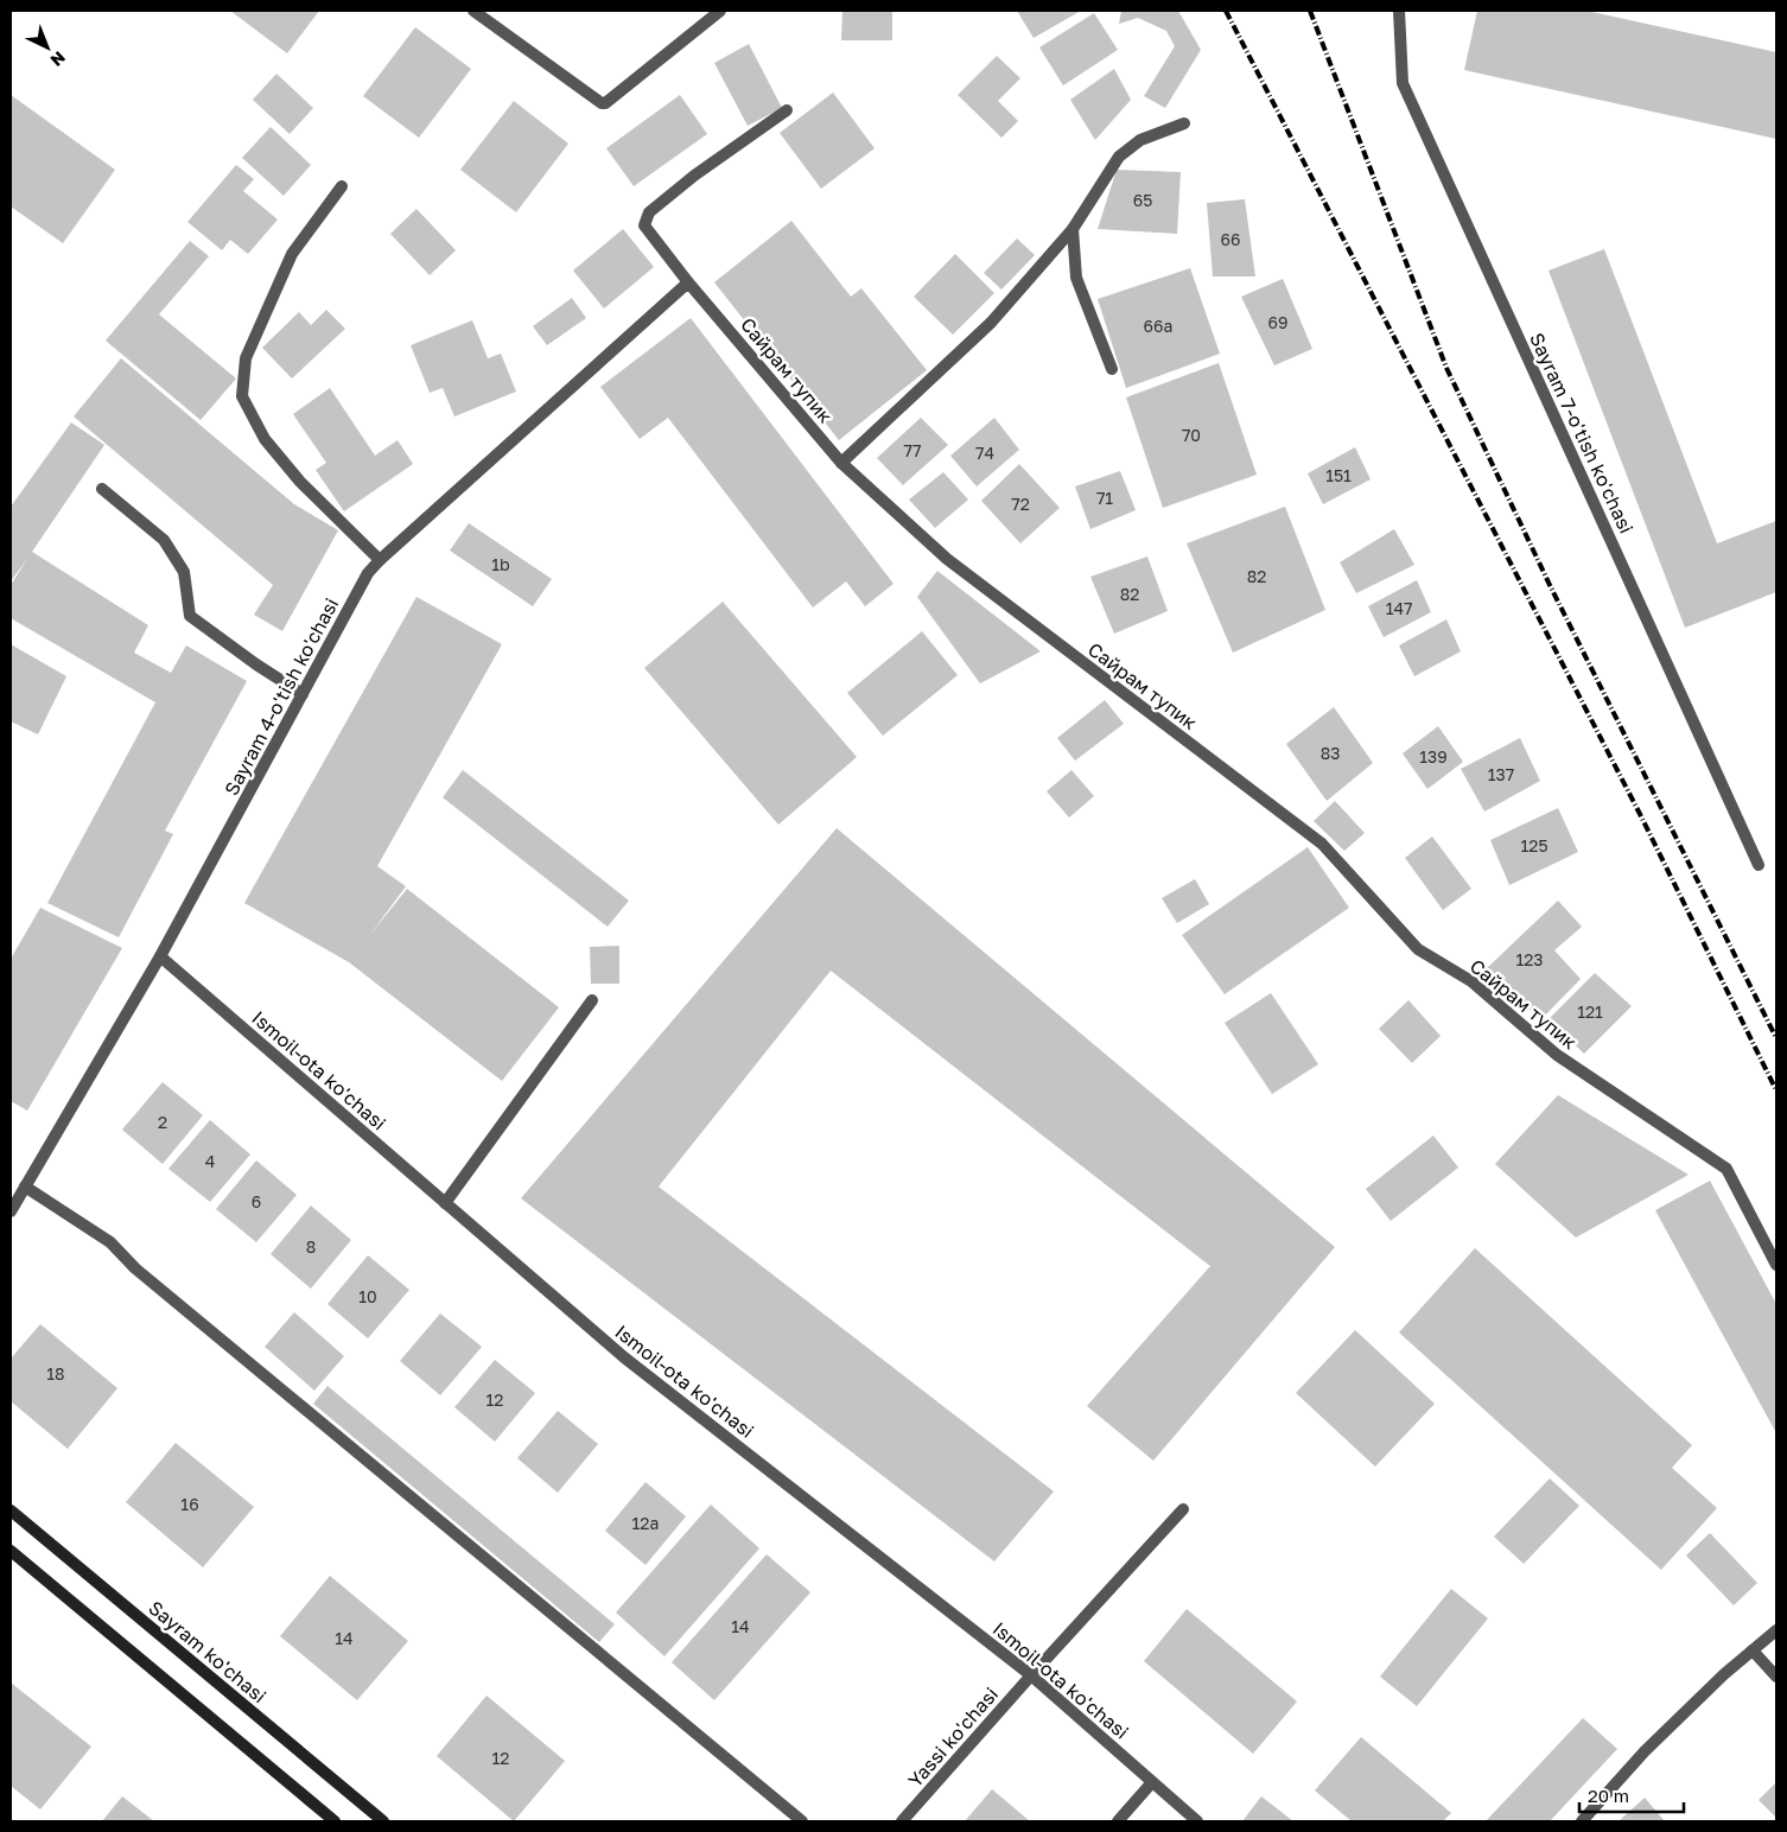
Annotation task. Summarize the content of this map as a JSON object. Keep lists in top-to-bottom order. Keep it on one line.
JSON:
{"streets":{"street":["Сайрам тупик","Sayram 7-o'tish ko'chasi","Sayram 4-o'tish ko'chasi","Ismoil-ota ko'chasi","Sayram ko'chasi","Yassi ko'chasi"]},"crossings":[["Сайрам тупик","Sayram 4-o'tish ko'chasi"],["Sayram 4-o'tish ko'chasi","Ismoil-ota ko'chasi"],["Ismoil-ota ko'chasi","Yassi ko'chasi"]],"house_numbers":["65","66","69","66а","70","77","74","151","71","72","1b","82","82","147","83","139","137","125","123","121","2","4","6","8","10","18","12","16","12а","14","14","12"],"scale_bar":"20 m","north":"bottom right"}
